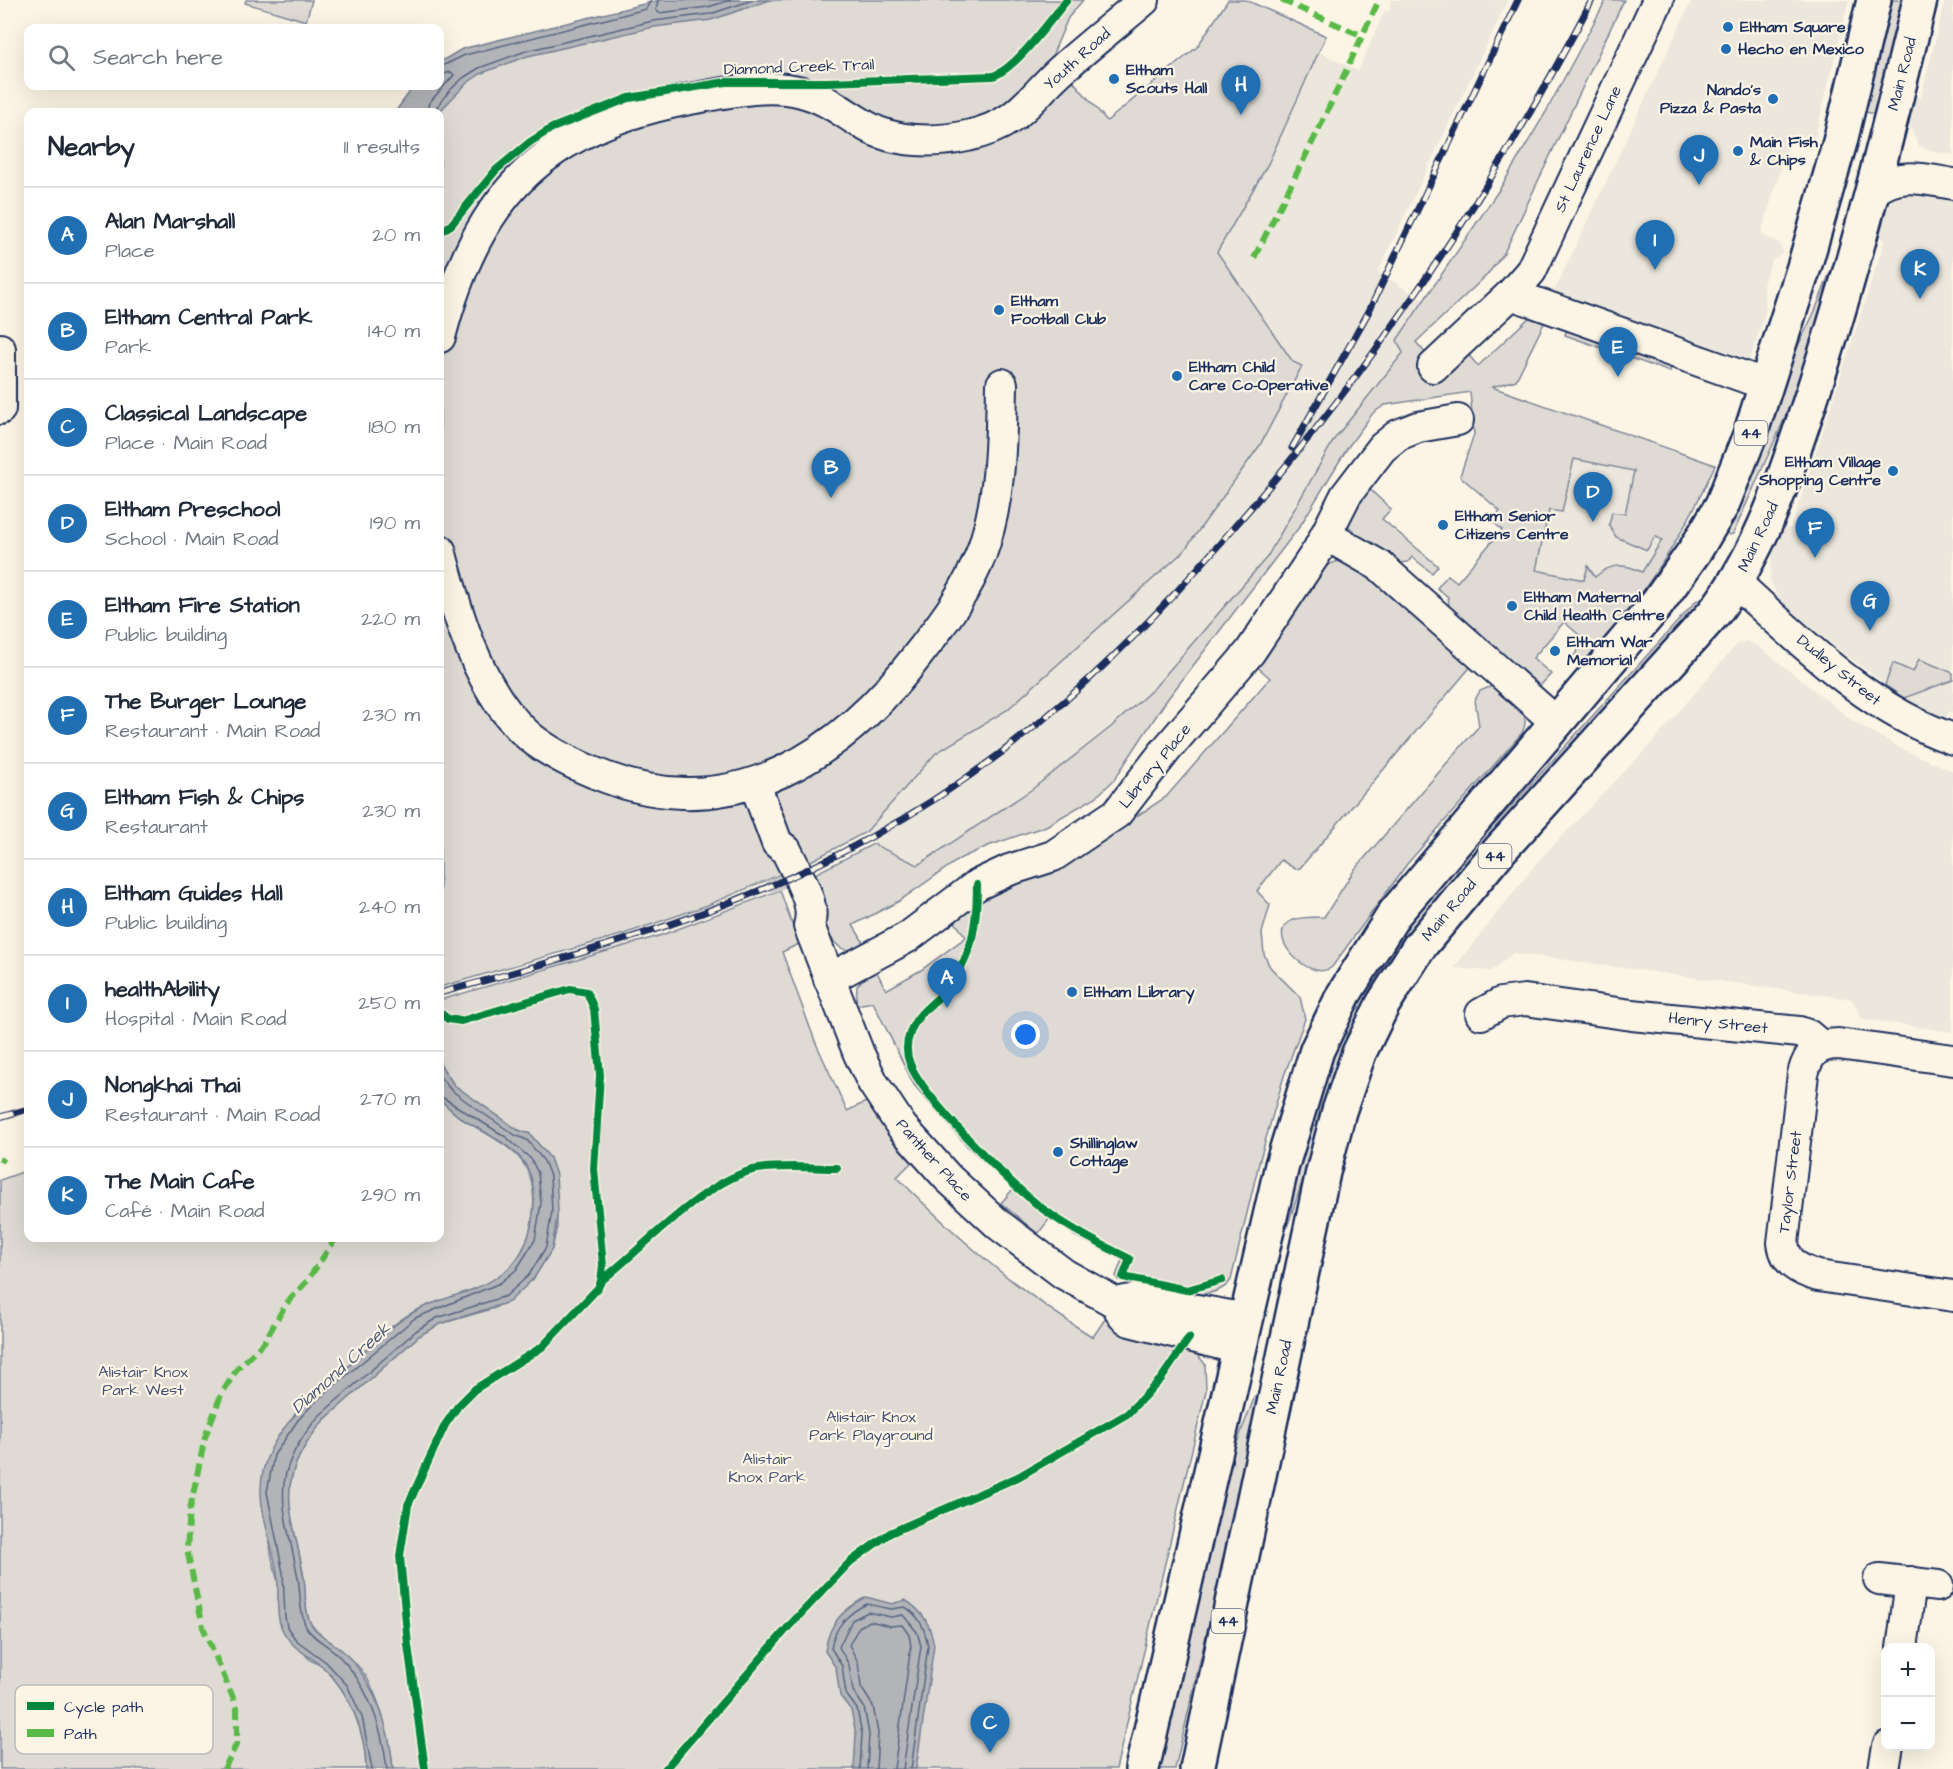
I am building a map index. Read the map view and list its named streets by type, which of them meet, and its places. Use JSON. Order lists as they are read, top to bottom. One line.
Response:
{"streets":{"main road":["Main Road","44"],"street":["Youth Road","St Laurence Lane","Dudley Street","Library Place","Henry Street","Panther Place","Taylor Street"],"cycle path":["Diamond Creek Trail"]},"crossings":[["Main Road","Dudley Street"],["44","Panther Place"],["Library Place","Panther Place"],["Henry Street","Taylor Street"]],"water":["Diamond Creek"],"parks":["Alistair Knox Park West","Alistair Knox Park Playground","Alistair Knox Park"],"places":["Eltham Square","Hecho en Mexico","Eltham Scouts Hall","Nando's Pizza & Pasta","Main Fish & Chips","Eltham Football Club","Eltham Child Care Co-Operative","Eltham Village Shopping Centre","Eltham Senior Citizens Centre","Eltham Maternal Child Health Centre","Eltham War Memorial","Eltham Library","Shillinglaw Cottage"],"legend":["Cycle path","Path"],"page":{"search":"Search here","pins":["H","J","I","K","E","B","D","F","G","A","C"],"heading":["Nearby","11 results"],"list":[{"mark":"A","name":"Alan Marshall","note":"Place","value":"20 m"},{"mark":"B","name":"Eltham Central Park","note":"Park","value":"140 m"},{"mark":"C","name":"Classical Landscape","note":"Place · Main Road","value":"180 m"},{"mark":"D","name":"Eltham Preschool","note":"School · Main Road","value":"190 m"},{"mark":"E","name":"Eltham Fire Station","note":"Public building","value":"220 m"},{"mark":"F","name":"The Burger Lounge","note":"Restaurant · Main Road","value":"230 m"},{"mark":"G","name":"Eltham Fish & Chips","note":"Restaurant","value":"230 m"},{"mark":"H","name":"Eltham Guides Hall","note":"Public building","value":"240 m"},{"mark":"I","name":"healthAbility","note":"Hospital · Main Road","value":"250 m"},{"mark":"J","name":"Nongkhai Thai","note":"Restaurant · Main Road","value":"270 m"},{"mark":"K","name":"The Main Cafe","note":"Café · Main Road","value":"290 m"}],"map_buttons":["+","−"]}}
